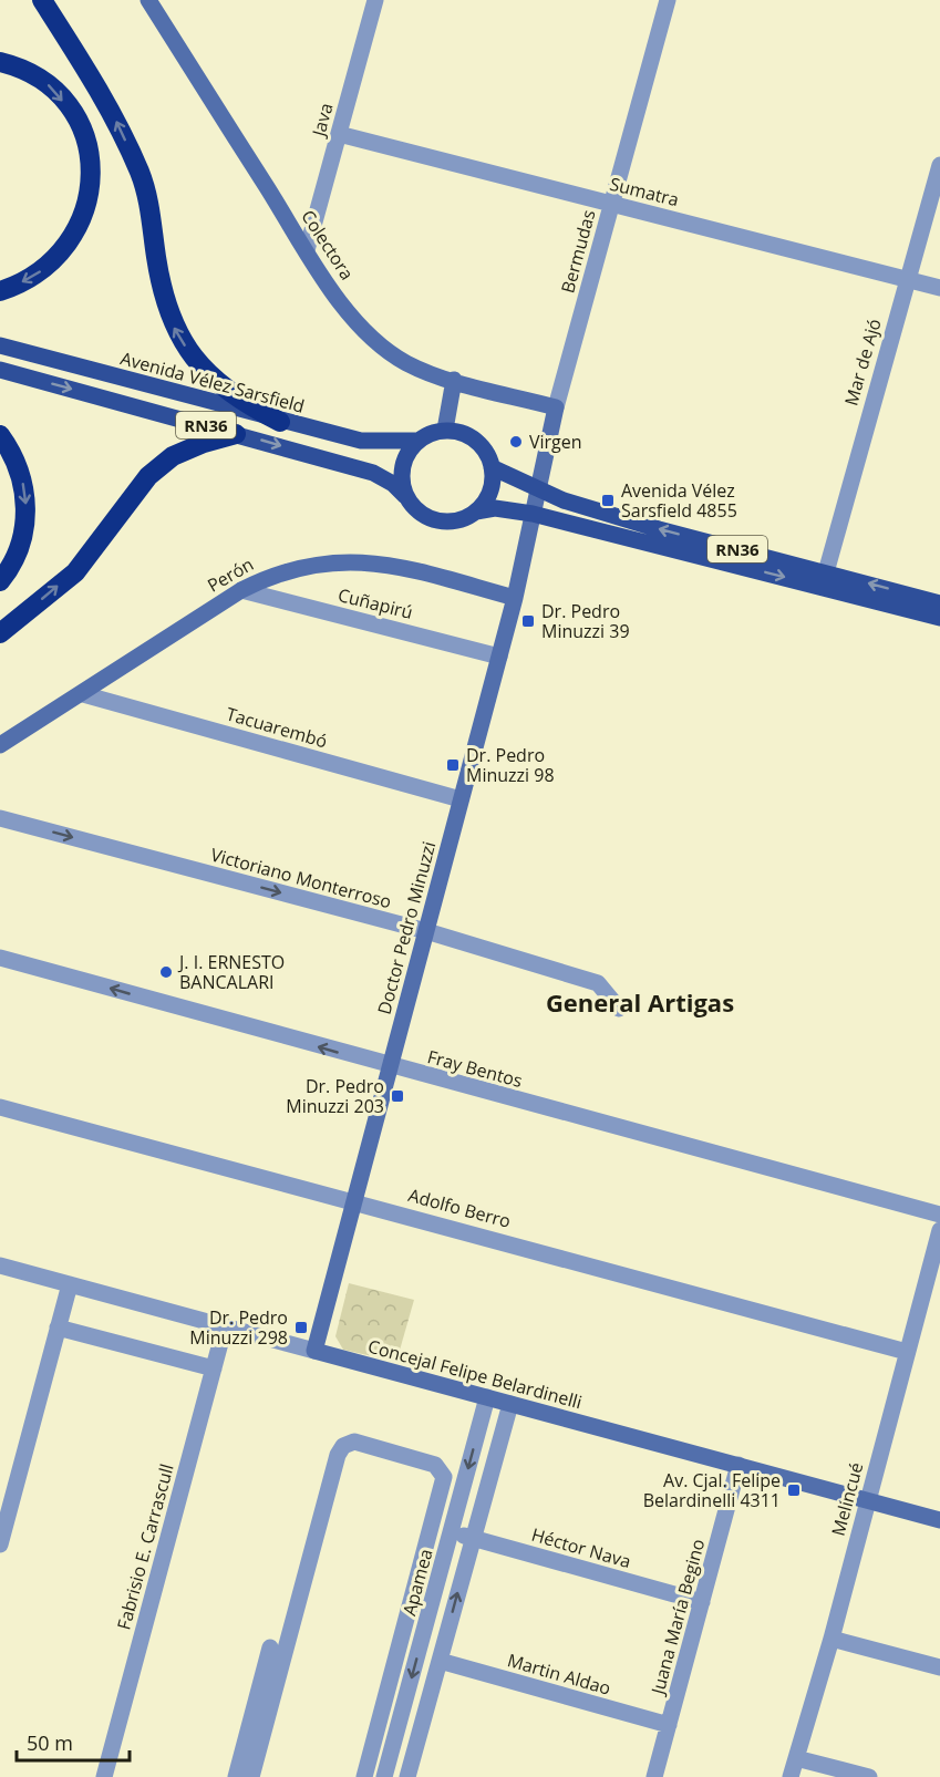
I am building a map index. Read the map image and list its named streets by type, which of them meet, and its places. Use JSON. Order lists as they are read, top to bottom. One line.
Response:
{"streets":{"main road":["Colectora","Bermudas","Avenida Vélez Sarsfield","RN36","Perón","Doctor Pedro Minuzzi","Concejal Felipe Belardinelli"],"street":["Java","Sumatra","Mar de Ajó","Cuñapirú","Tacuarembó","Victoriano Monterroso","Fray Bentos","Adolfo Berro","Melincué","Fabrisio E. Carrascull","Héctor Nava","Apamea","Juana María Begino","Martin Aldao"]},"crossings":[["Java","Sumatra"],["Java","Colectora"],["Sumatra","Bermudas"],["Sumatra","Mar de Ajó"],["Colectora","Bermudas"],["Bermudas","RN36"],["Bermudas","Doctor Pedro Minuzzi"],["Mar de Ajó","RN36"],["Avenida Vélez Sarsfield","RN36"],["RN36","Doctor Pedro Minuzzi"],["Perón","Cuñapirú"],["Perón","Tacuarembó"],["Perón","Doctor Pedro Minuzzi"],["Cuñapirú","Doctor Pedro Minuzzi"],["Tacuarembó","Doctor Pedro Minuzzi"],["Victoriano Monterroso","Doctor Pedro Minuzzi"],["Doctor Pedro Minuzzi","Fray Bentos"],["Doctor Pedro Minuzzi","Adolfo Berro"],["Doctor Pedro Minuzzi","Concejal Felipe Belardinelli"],["Adolfo Berro","Melincué"],["Concejal Felipe Belardinelli","Melincué"],["Concejal Felipe Belardinelli","Fabrisio E. Carrascull"],["Concejal Felipe Belardinelli","Apamea"],["Concejal Felipe Belardinelli","Juana María Begino"],["Héctor Nava","Apamea"],["Héctor Nava","Juana María Begino"],["Juana María Begino","Martin Aldao"]],"one_way":["Victoriano Monterroso","Fray Bentos"],"districts":["General Artigas"],"places":{"other":["Virgen","J. I. ERNESTO BANCALARI"],"transit":["Avenida Vélez Sarsfield 4855","Dr. Pedro Minuzzi 39","Dr. Pedro Minuzzi 98","Dr. Pedro Minuzzi 203","Dr. Pedro Minuzzi 298","Av. Cjal. Felipe Belardinelli 4311"]},"scale_bar":"50 m"}
